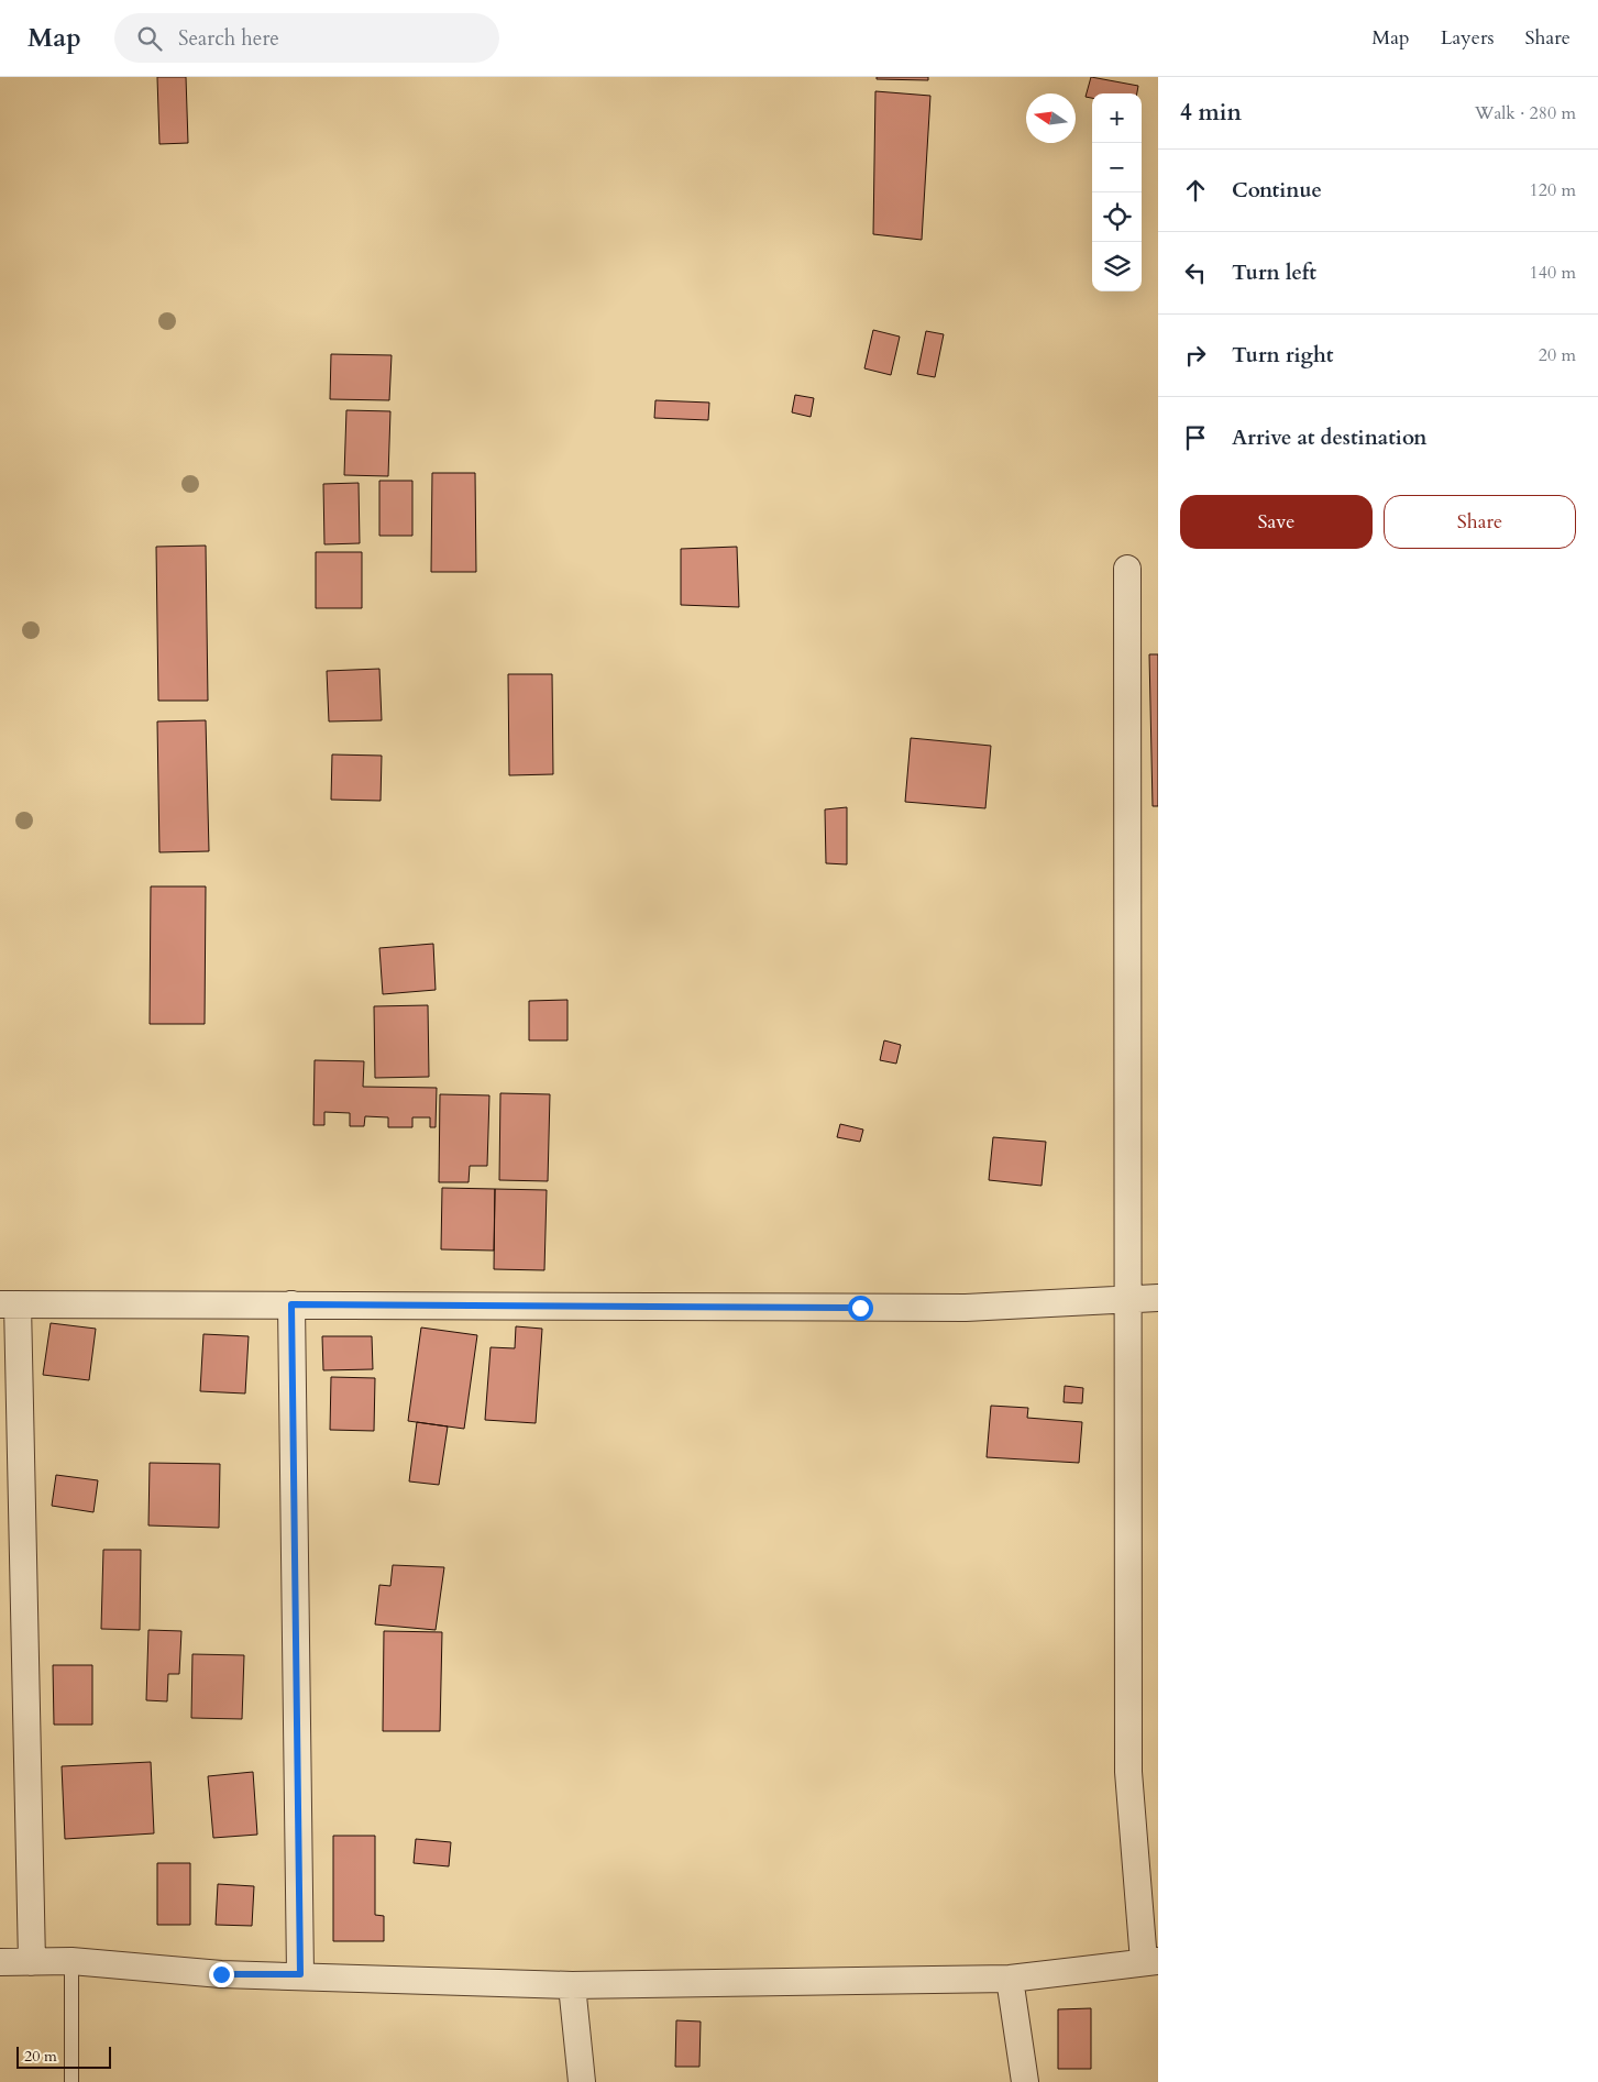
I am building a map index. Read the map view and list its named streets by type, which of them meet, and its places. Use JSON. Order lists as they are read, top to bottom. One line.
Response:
{"scale_bar":"20 m","north":"left","page":{"header":"Map","search":"Search here","nav":["Map","Layers","Share"],"heading":["4 min","Walk · 280 m"],"map_buttons":["+","−"],"list":[["Continue","120 m"],["Turn left","140 m"],["Turn right","20 m"],"Arrive at destination"],"buttons":["Save","Share"],"scale":"20 m"}}
